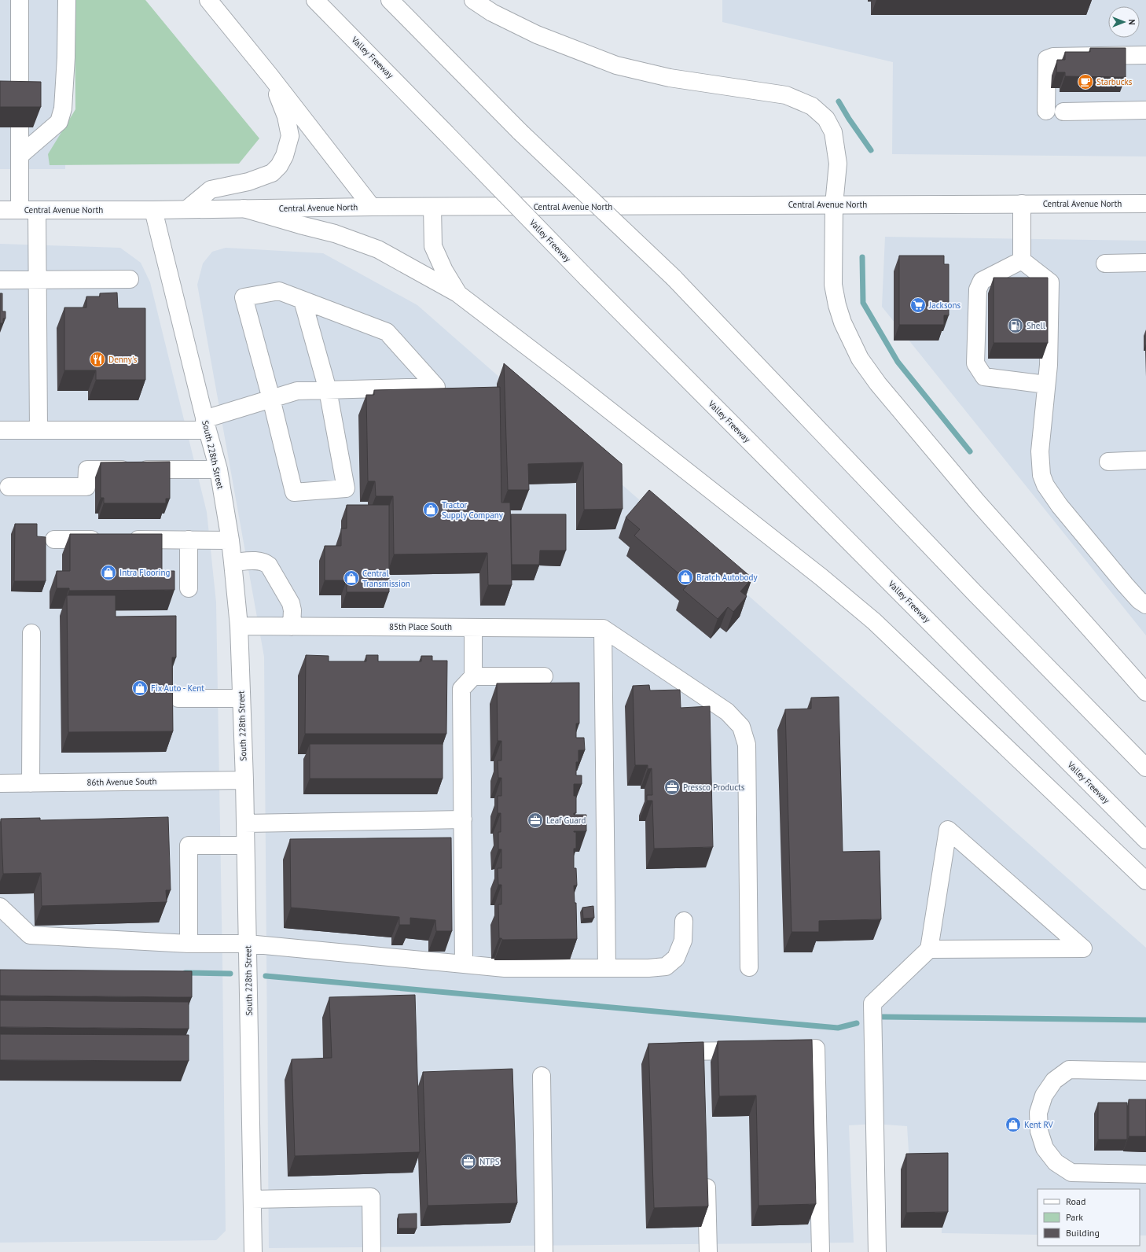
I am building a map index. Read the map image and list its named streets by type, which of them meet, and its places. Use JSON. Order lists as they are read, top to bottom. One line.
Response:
{"streets":{"main road":["Valley Freeway","Central Avenue North","South 228th Street","85th Place South","86th Avenue South"]},"crossings":[["Central Avenue North","South 228th Street"],["South 228th Street","85th Place South"],["South 228th Street","86th Avenue South"]],"places":{"cafe":["Starbucks"],"supermarket":["Jacksons"],"fuel station":["Shell"],"restaurant":["Denny's"],"shop":["Tractor Supply Company","Intra Flooring","Bratch Autobody","Central Transmission","Fix Auto - Kent","Kent RV"],"office":["Pressco Products","Leaf Guard","NTPS"]},"legend":["Road","Park","Building"],"north":"right"}
